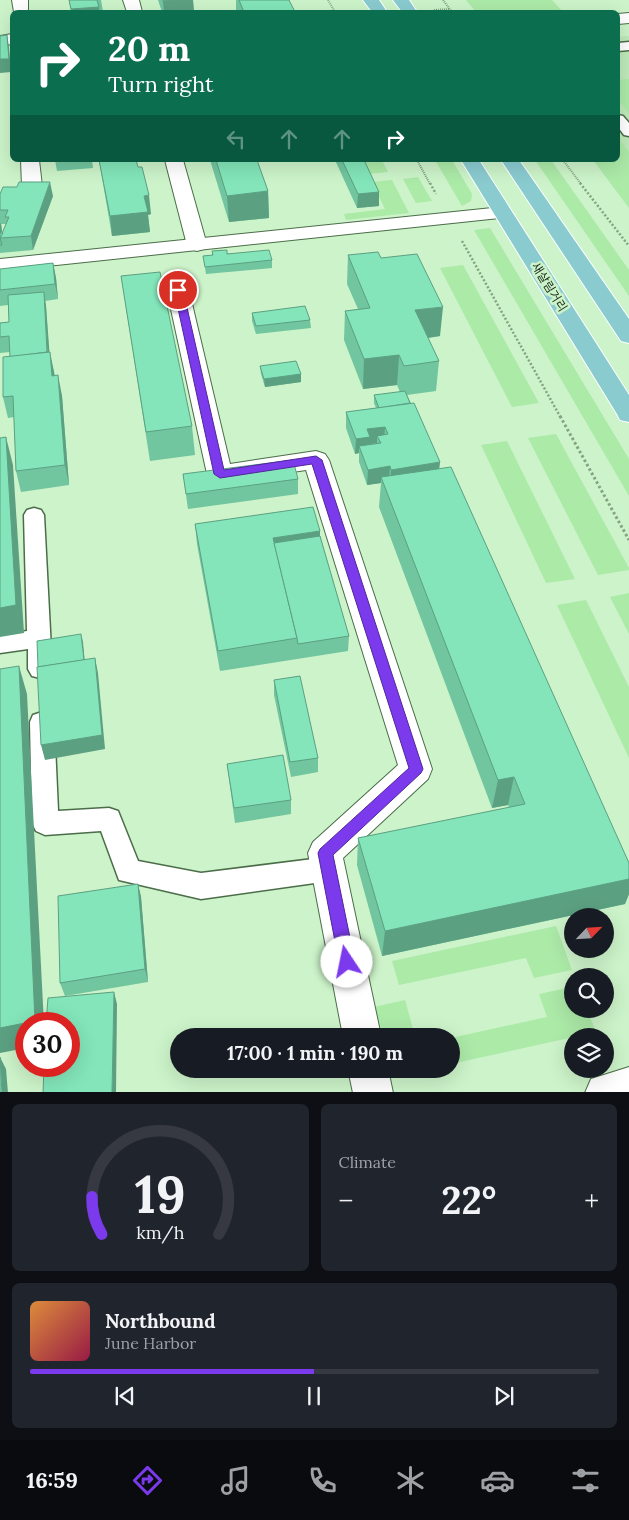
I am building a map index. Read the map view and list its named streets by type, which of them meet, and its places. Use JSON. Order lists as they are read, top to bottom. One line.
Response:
{"streets":{"main road":["새살림거리"]},"north":"top right","page":{"turn":["20 m","Turn right"],"limit":"30","trip":"17:00 · 1 min · 190 m","tile":"Climate","heat":["−","22°","+"],"song":["Northbound","June Harbor"],"tabs":"16:59","gauge":["19","km/h"]}}
